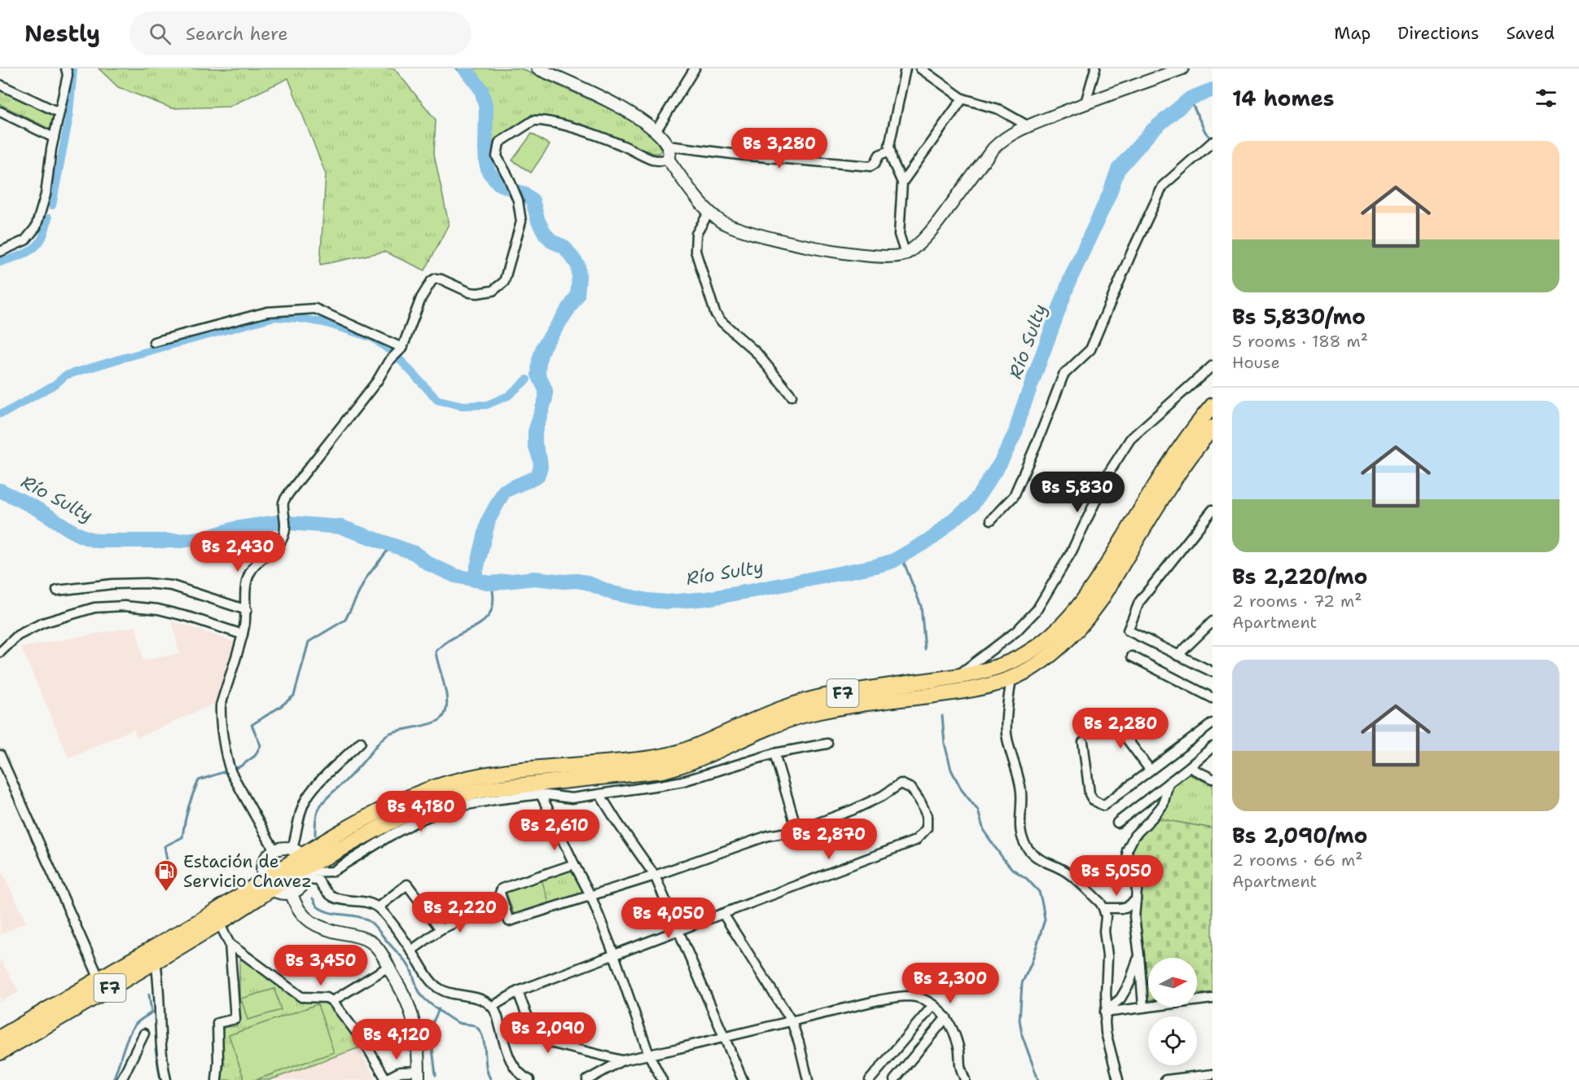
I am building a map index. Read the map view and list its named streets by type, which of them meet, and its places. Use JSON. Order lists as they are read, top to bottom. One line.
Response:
{"streets":{"highway":["F7"]},"water":["Río Sulty"],"places":{"fuel station":["Estación de Servicio Chavez"]},"north":"right","page":{"header":"Nestly","search":"Search here","nav":["Map","Directions","Saved"],"heading":"14 homes","list":[{"name":"Bs 5,830/mo","note":"5 rooms · 188 m² · House"},{"name":"Bs 2,220/mo","note":"2 rooms · 72 m² · Apartment"},{"name":"Bs 2,090/mo","note":"2 rooms · 66 m² · Apartment"}],"price":["Bs 3,280","Bs 5,830","Bs 2,430","Bs 2,280","Bs 4,180","Bs 2,610","Bs 2,870","Bs 5,050","Bs 2,220","Bs 4,050","Bs 3,450","Bs 2,300","Bs 2,090","Bs 4,120"]}}
